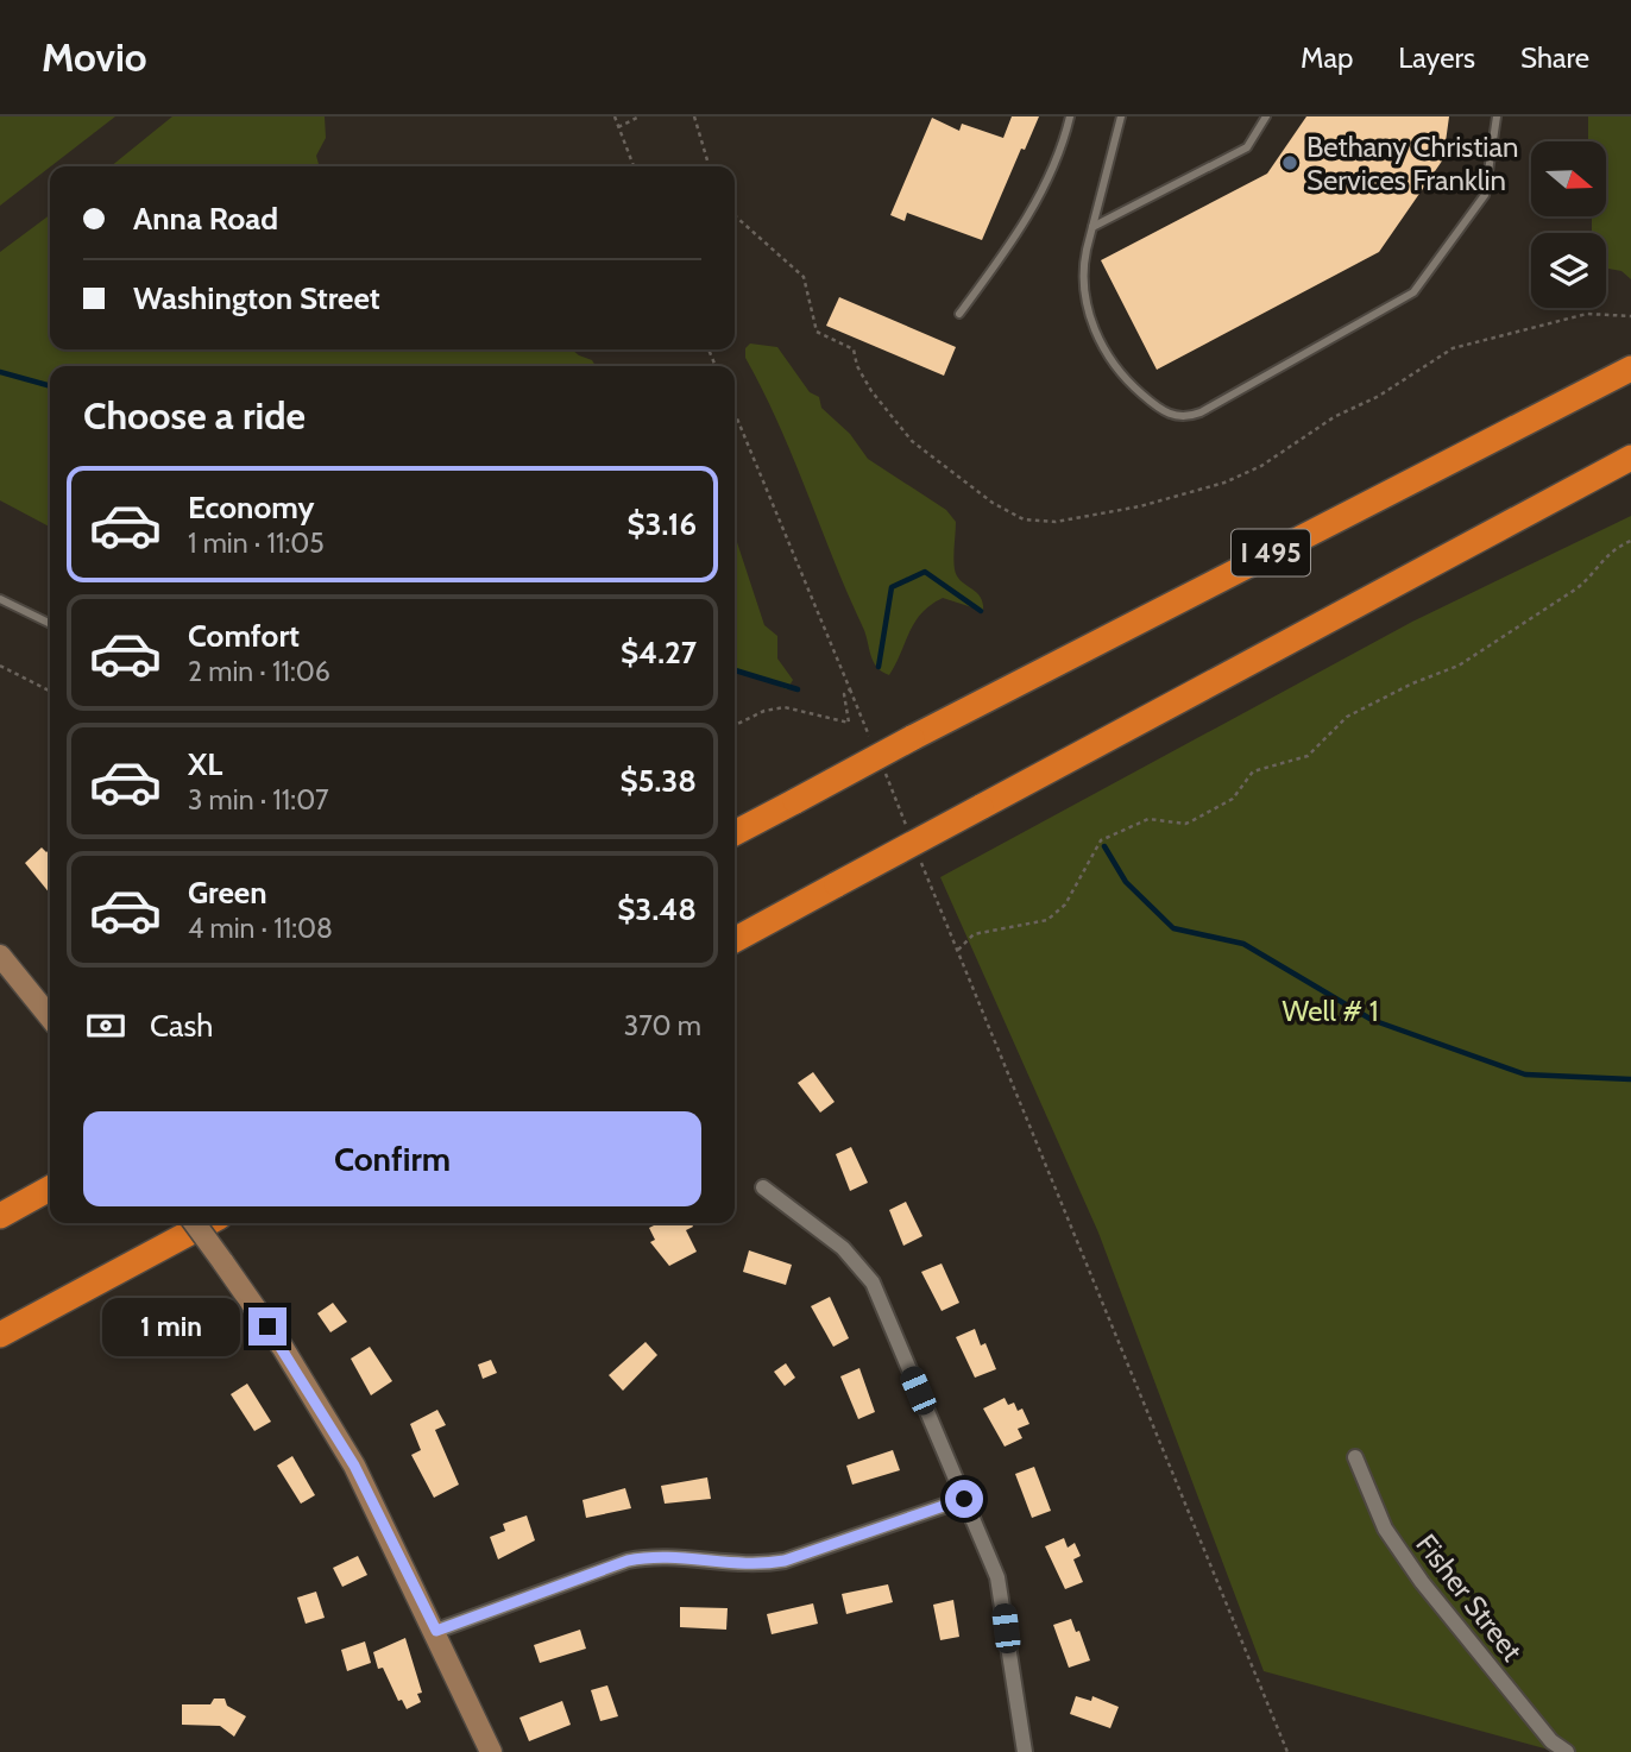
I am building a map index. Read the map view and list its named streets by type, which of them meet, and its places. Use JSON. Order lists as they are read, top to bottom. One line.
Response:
{"streets":{"highway":["I 495"],"street":["Fisher Street"]},"parks":["Well # 1"],"places":["Bethany Christian Services Franklin"],"north":"right","page":{"header":"Movio","nav":["Map","Layers","Share"],"banner":["Anna Road","Washington Street"],"heading":"Choose a ride","list":[{"name":"Economy","note":"1 min · 11:05","value":"$3.16"},{"name":"Comfort","note":"2 min · 11:06","value":"$4.27"},{"name":"XL","note":"3 min · 11:07","value":"$5.38"},{"name":"Green","note":"4 min · 11:08","value":"$3.48"}],"pay":["Cash","370 m"],"buttons":"Confirm","bubble":"1 min"}}
